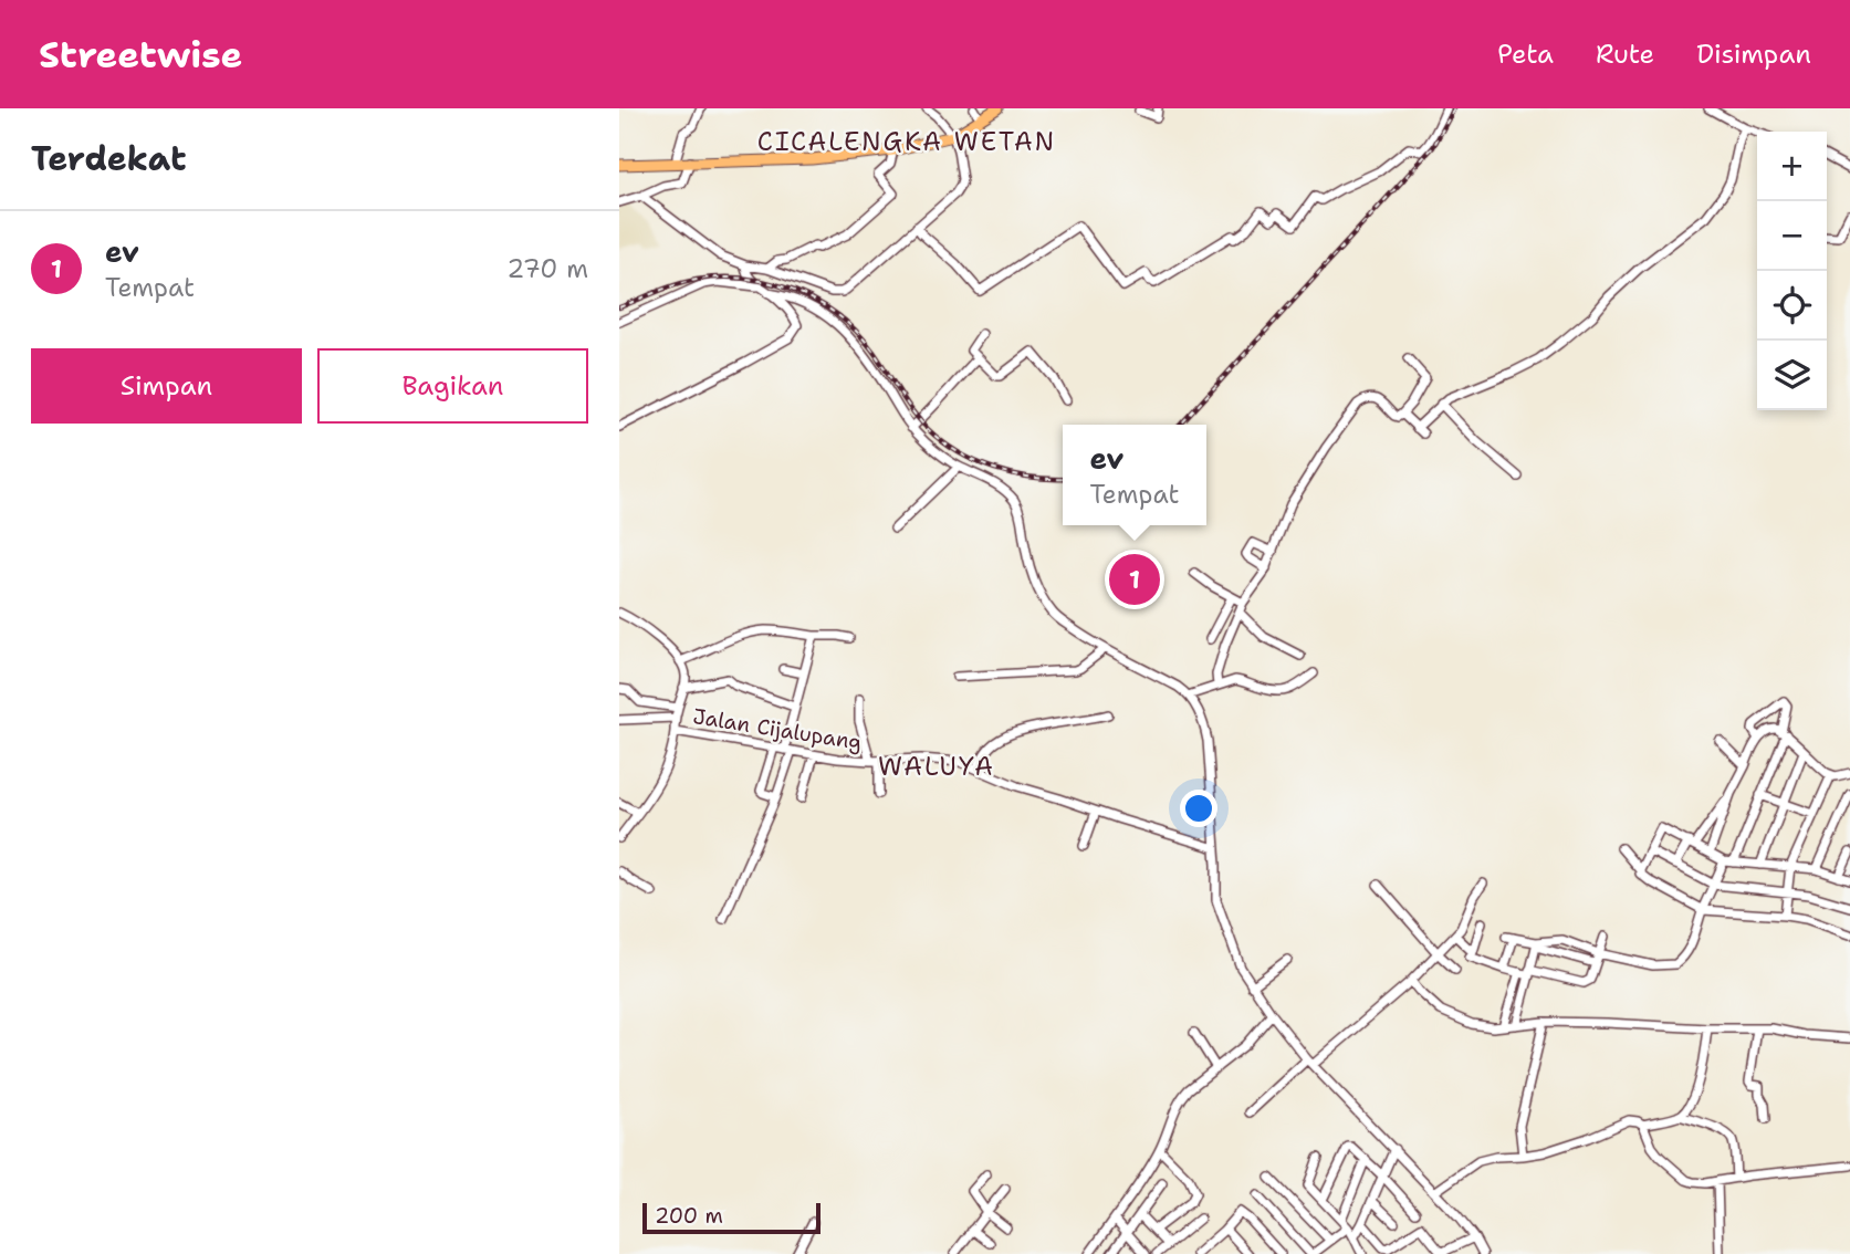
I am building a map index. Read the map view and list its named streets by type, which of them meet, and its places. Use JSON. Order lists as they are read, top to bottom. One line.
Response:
{"streets":{"street":["Jalan Cijalupang"]},"districts":["CICALENGKA WETAN","WALUYA"],"scale_bar":"200 m","page":{"header":"Streetwise","nav":["Peta","Rute","Disimpan"],"heading":"Terdekat","map_buttons":["+","−"],"list":[{"mark":"1","name":"ev","note":"Tempat","value":"270 m"}],"buttons":["Simpan","Bagikan"],"popup":["ev","Tempat"],"pins":"1","scale":"200 m"}}
